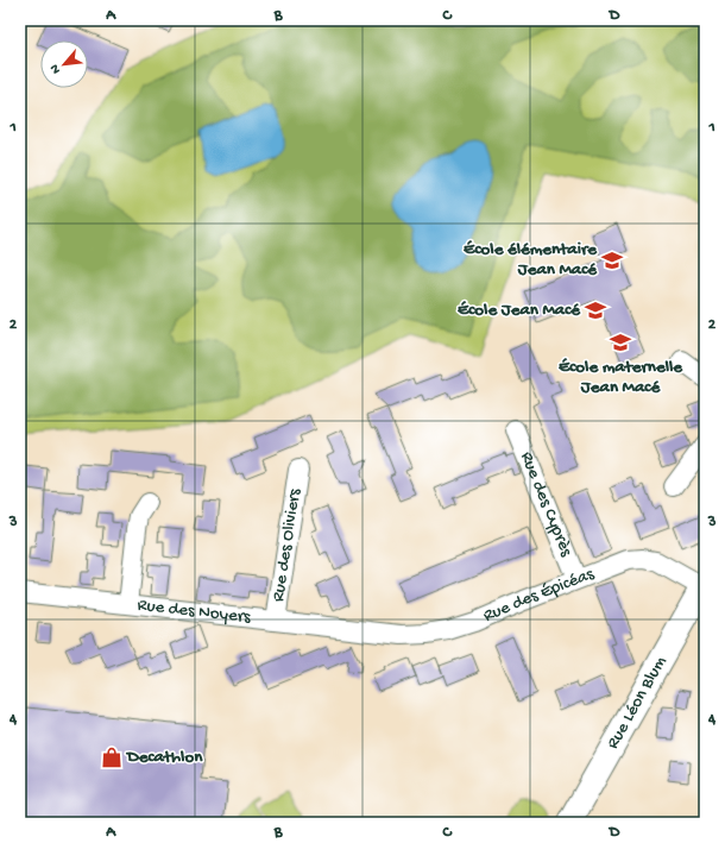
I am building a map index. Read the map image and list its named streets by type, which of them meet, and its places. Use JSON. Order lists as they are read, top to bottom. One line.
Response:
{"streets":{"main road":["Rue Léon Blum"],"street":["Rue des Cyprès","Rue des Oliviers","Rue des Épicéas","Rue des Noyers"]},"crossings":[["Rue des Cyprès","Rue des Épicéas"],["Rue des Oliviers","Rue des Noyers"],["Rue des Épicéas","Rue des Noyers"],["Rue des Épicéas","Rue Léon Blum"]],"places":{"school or university":["École élémentaire Jean Macé","École Jean Macé","École maternelle Jean Macé"],"shop":["Decathlon"]},"north":"bottom left","grid":{"columns":["A","B","C","D"],"rows":["1","2","3","4"]}}
